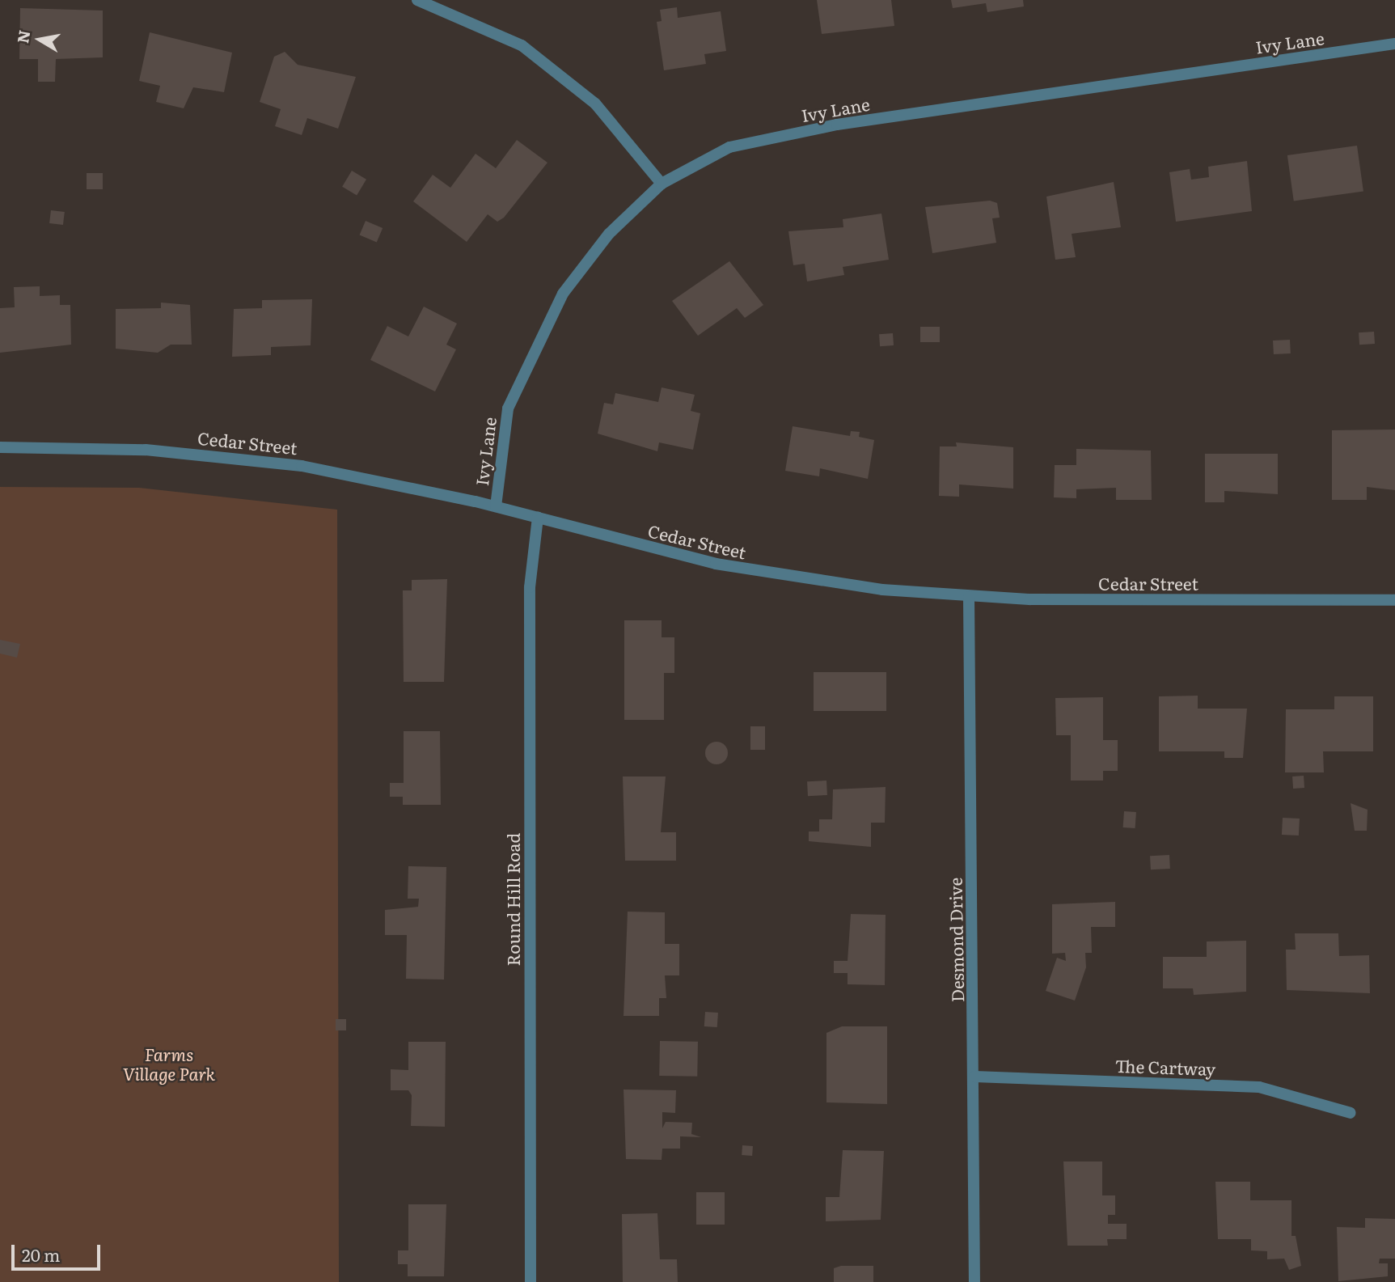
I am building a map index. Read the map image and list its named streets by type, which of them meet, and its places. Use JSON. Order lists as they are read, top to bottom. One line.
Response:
{"streets":{"street":["Ivy Lane","Cedar Street","Round Hill Road","Desmond Drive","The Cartway"]},"crossings":[["Ivy Lane","Cedar Street"],["Cedar Street","Round Hill Road"],["Cedar Street","Desmond Drive"],["Desmond Drive","The Cartway"]],"parks":["Farms Village Park"],"scale_bar":"20 m","north":"left"}
